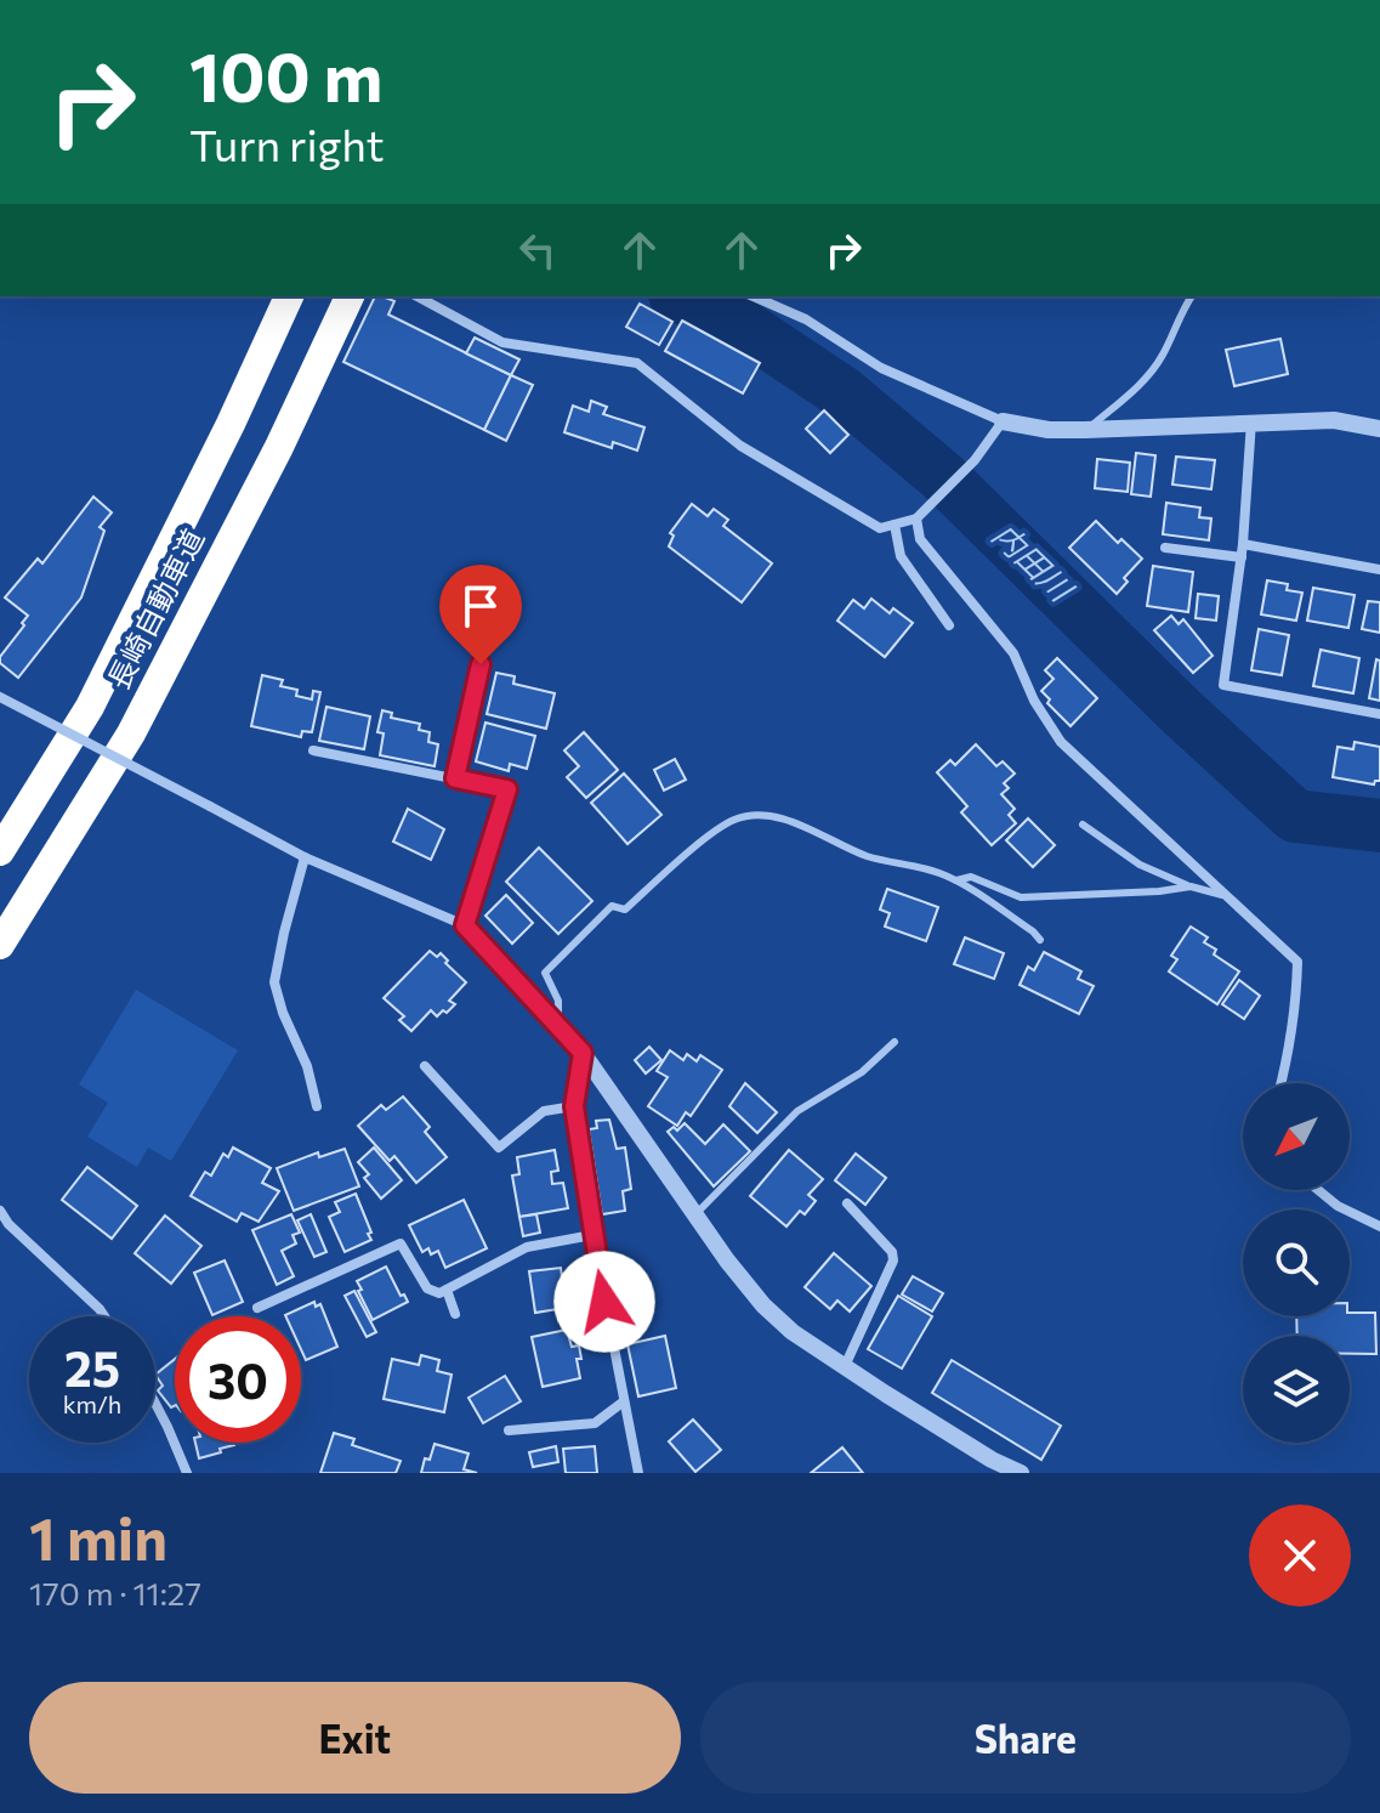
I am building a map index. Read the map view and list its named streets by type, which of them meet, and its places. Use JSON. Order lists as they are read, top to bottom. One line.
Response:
{"streets":{"highway":["長崎自動車道"]},"water":["内田川"],"north":"bottom left","page":{"turn":["100 m","Turn right"],"speed":"25 km/h","limit":"30","heading":["1 min","170 m · 11:27"],"buttons":["Exit","Share"]}}
